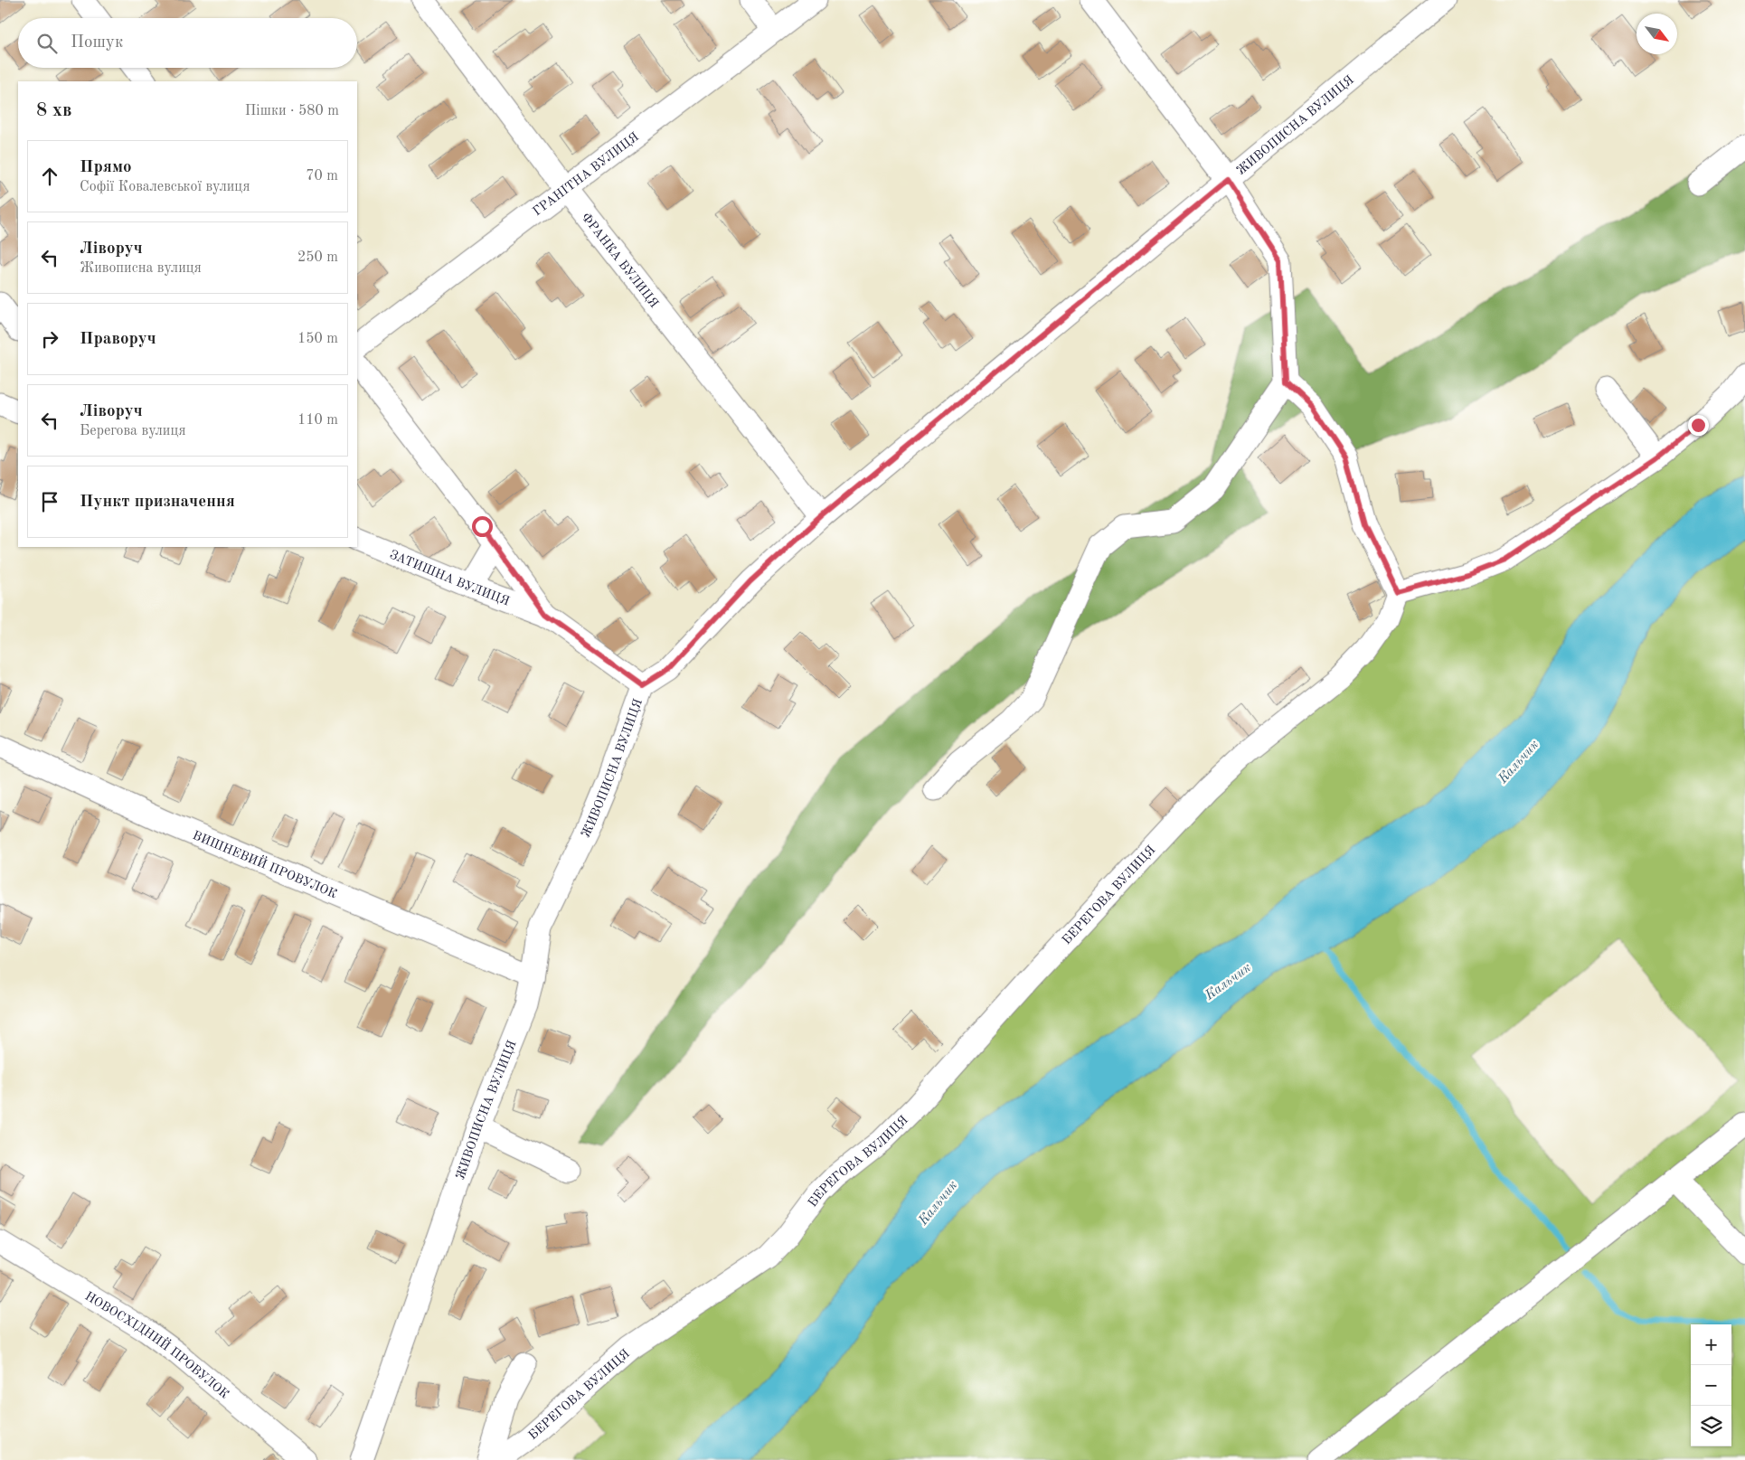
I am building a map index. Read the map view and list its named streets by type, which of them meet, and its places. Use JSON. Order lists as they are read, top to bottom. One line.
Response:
{"streets":{"street":["ЖИВОПИСНА ВУЛИЦЯ","ГРАНІТНА ВУЛИЦЯ","ФРАНКА ВУЛИЦЯ","ЗАТИШНА ВУЛИЦЯ","ВИШНЕВИЙ ПРОВУЛОК","БЕРЕГОВА ВУЛИЦЯ","НОВОСХІДНИЙ ПРОВУЛОК"]},"crossings":[["ЖИВОПИСНА ВУЛИЦЯ","ФРАНКА ВУЛИЦЯ"],["ЖИВОПИСНА ВУЛИЦЯ","ВИШНЕВИЙ ПРОВУЛОК"],["ГРАНІТНА ВУЛИЦЯ","ФРАНКА ВУЛИЦЯ"]],"water":["Кальчик"],"north":"bottom right","page":{"search":"Пошук","heading":["8 хв","Пішки · 580 m"],"list":[["Прямо","Софії Ковалевської вулиця","70 m"],["Ліворуч","Живописна вулиця","250 m"],["Праворуч","150 m"],["Ліворуч","Берегова вулиця","110 m"],"Пункт призначення"],"map_buttons":["+","−"]}}
